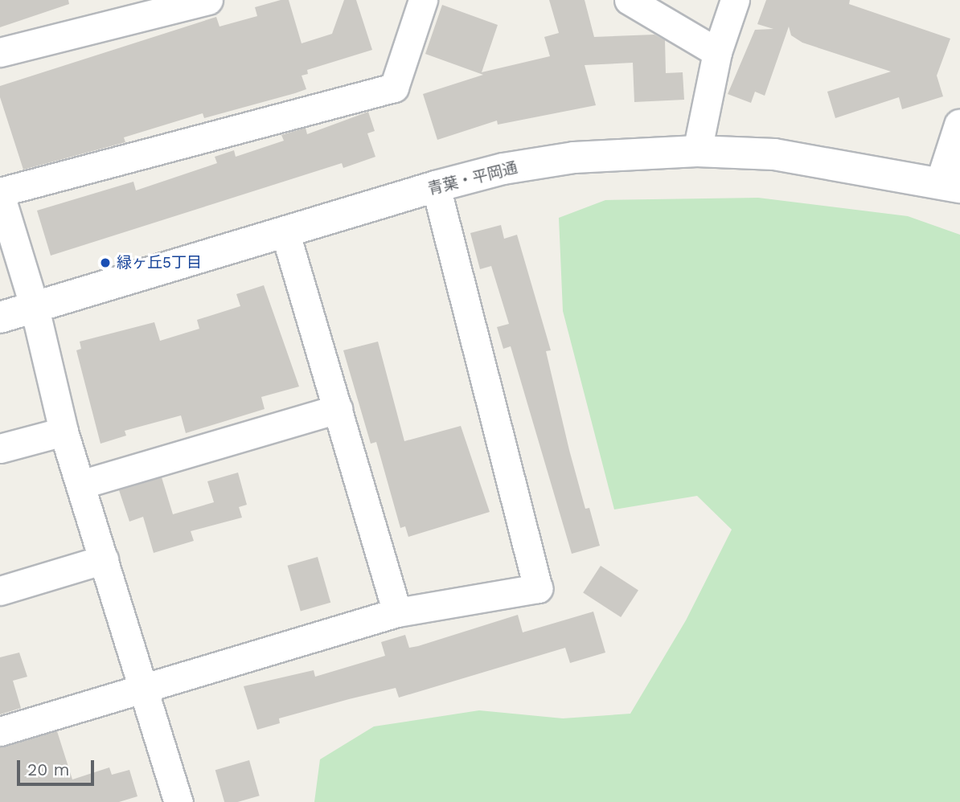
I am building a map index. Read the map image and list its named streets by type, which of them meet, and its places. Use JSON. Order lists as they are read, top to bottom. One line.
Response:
{"streets":{"street":["青葉・平岡通"]},"places":["緑ヶ丘5丁目"],"scale_bar":"20 m"}
